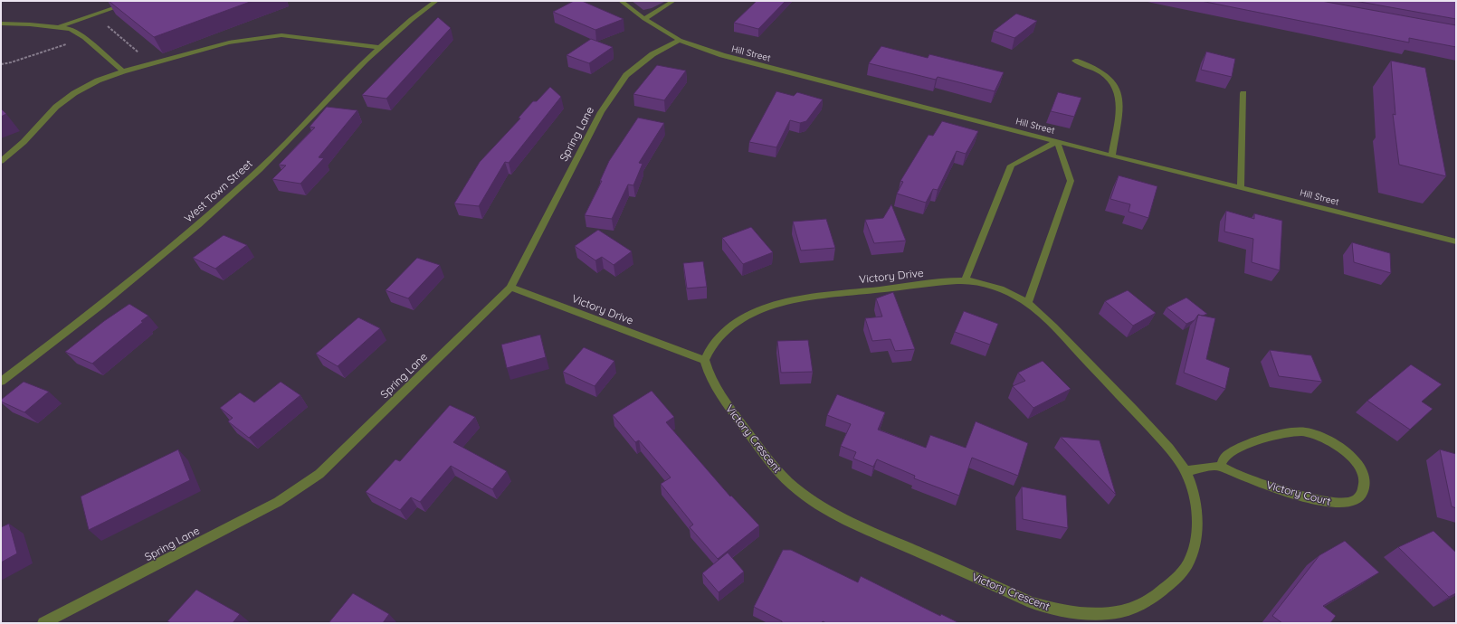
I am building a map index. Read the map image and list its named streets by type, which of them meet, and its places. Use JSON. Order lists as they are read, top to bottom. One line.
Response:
{"streets":{"street":["Hill Street","Spring Lane","West Town Street","Victory Drive","Victory Crescent","Victory Court"]},"crossings":[["Hill Street","Spring Lane"],["Spring Lane","Victory Drive"],["Victory Drive","Victory Crescent"]]}
